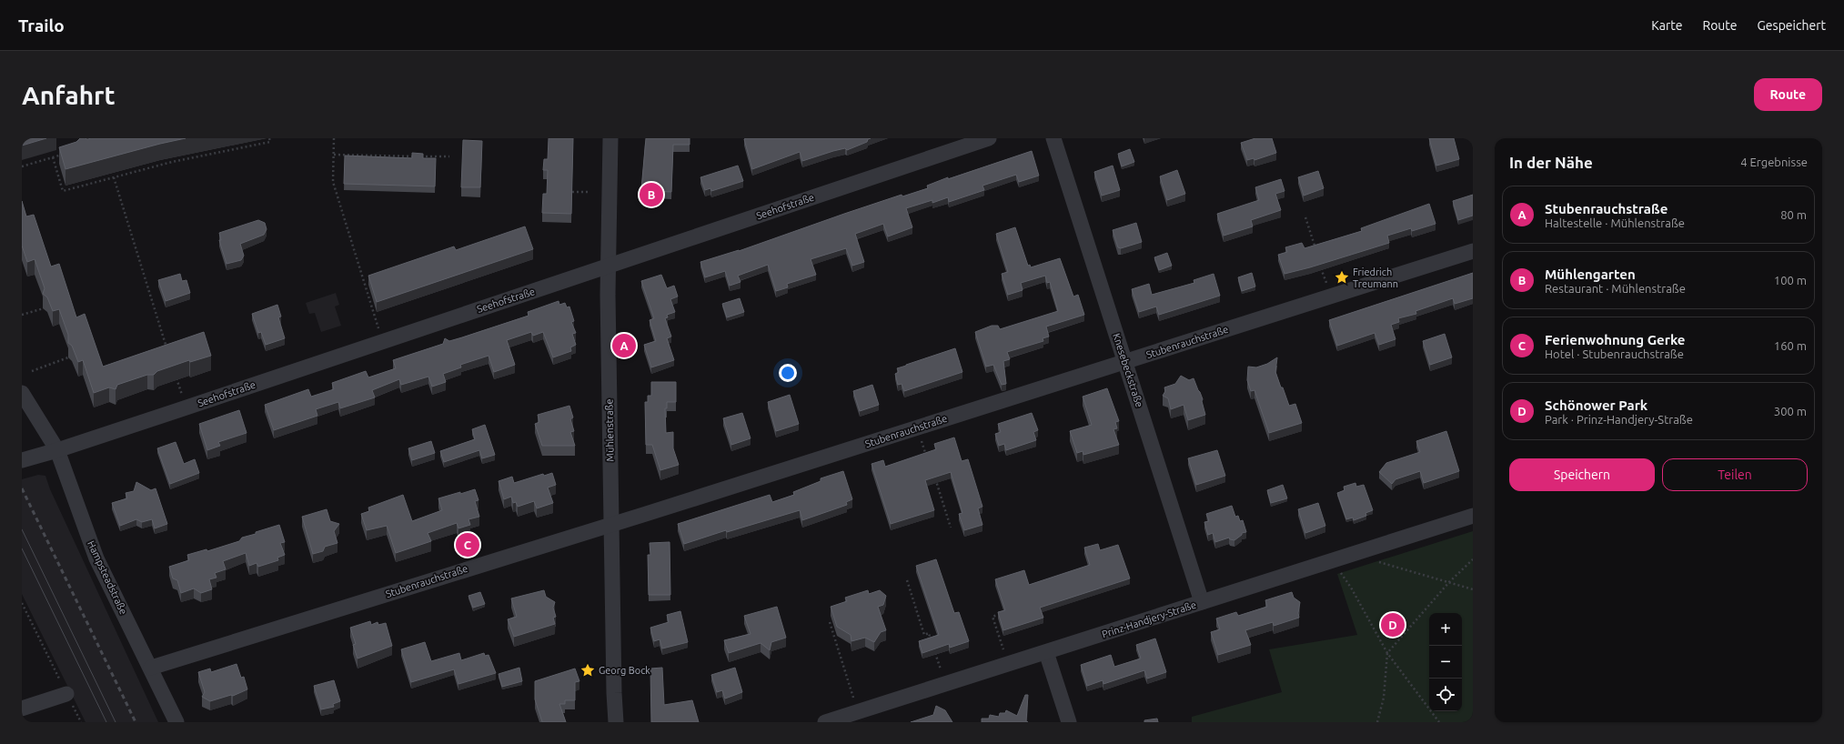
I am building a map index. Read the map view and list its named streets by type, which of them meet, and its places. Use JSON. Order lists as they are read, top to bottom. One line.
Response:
{"streets":{"street":["Seehofstraße","Stubenrauchstraße","Knesebeckstraße","Mühlenstraße","Hampsteadstraße","Prinz-Handjery-Straße"]},"crossings":[["Seehofstraße","Mühlenstraße"],["Seehofstraße","Hampsteadstraße"],["Stubenrauchstraße","Knesebeckstraße"],["Stubenrauchstraße","Mühlenstraße"],["Stubenrauchstraße","Hampsteadstraße"],["Knesebeckstraße","Prinz-Handjery-Straße"]],"places":{"place":["Friedrich Treumann","Georg Bock"]},"page":{"header":"Trailo","nav":["Karte","Route","Gespeichert"],"buttons":["Route",["Speichern","Teilen"]],"title":"Anfahrt","heading":["In der Nähe","4 Ergebnisse"],"pins":["B","A","C","D"],"list":[{"mark":"A","name":"Stubenrauchstraße","note":"Haltestelle · Mühlenstraße","value":"80 m"},{"mark":"B","name":"Mühlengarten","note":"Restaurant · Mühlenstraße","value":"100 m"},{"mark":"C","name":"Ferienwohnung Gerke","note":"Hotel · Stubenrauchstraße","value":"160 m"},{"mark":"D","name":"Schönower Park","note":"Park · Prinz-Handjery-Straße","value":"300 m"}],"map_buttons":["+","−"]}}
